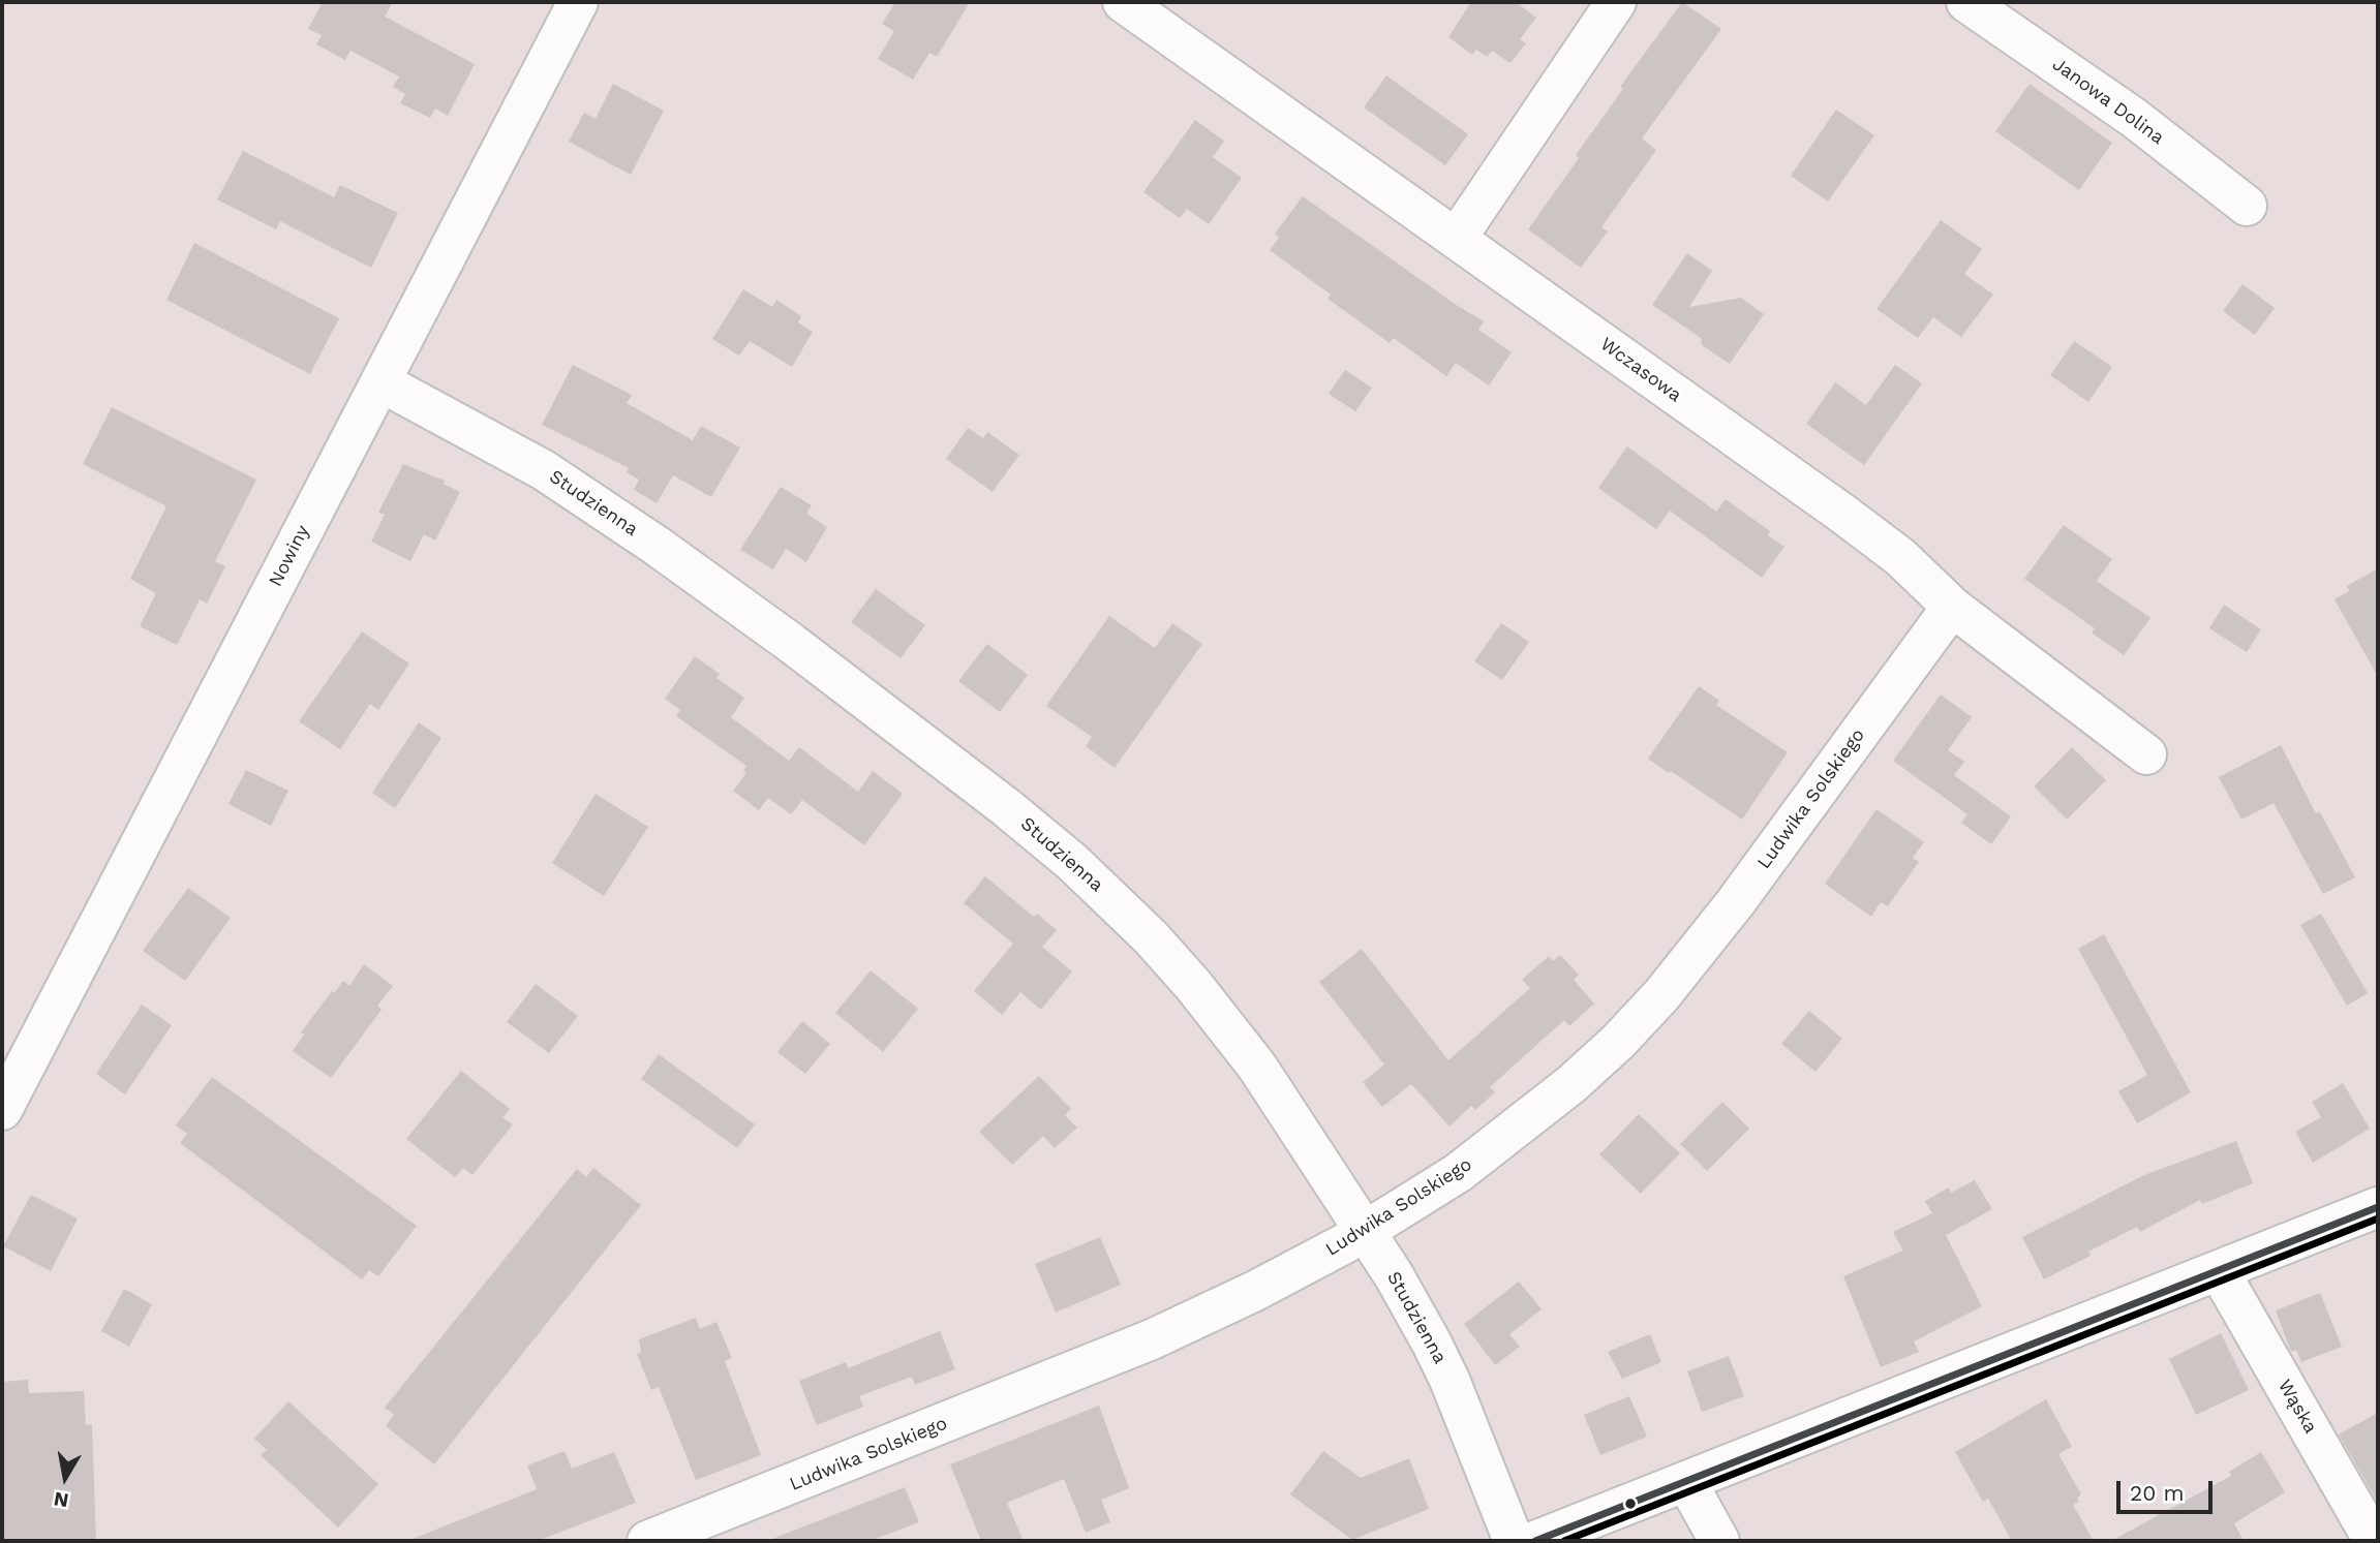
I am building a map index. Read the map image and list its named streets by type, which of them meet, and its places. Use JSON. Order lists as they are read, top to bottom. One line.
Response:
{"streets":{"street":["Janowa Dolina","Wczasowa","Studzienna","Nowiny","Ludwika Solskiego","Wąska"]},"crossings":[["Wczasowa","Ludwika Solskiego"],["Studzienna","Nowiny"],["Studzienna","Ludwika Solskiego"]],"scale_bar":"20 m","north":"bottom"}
